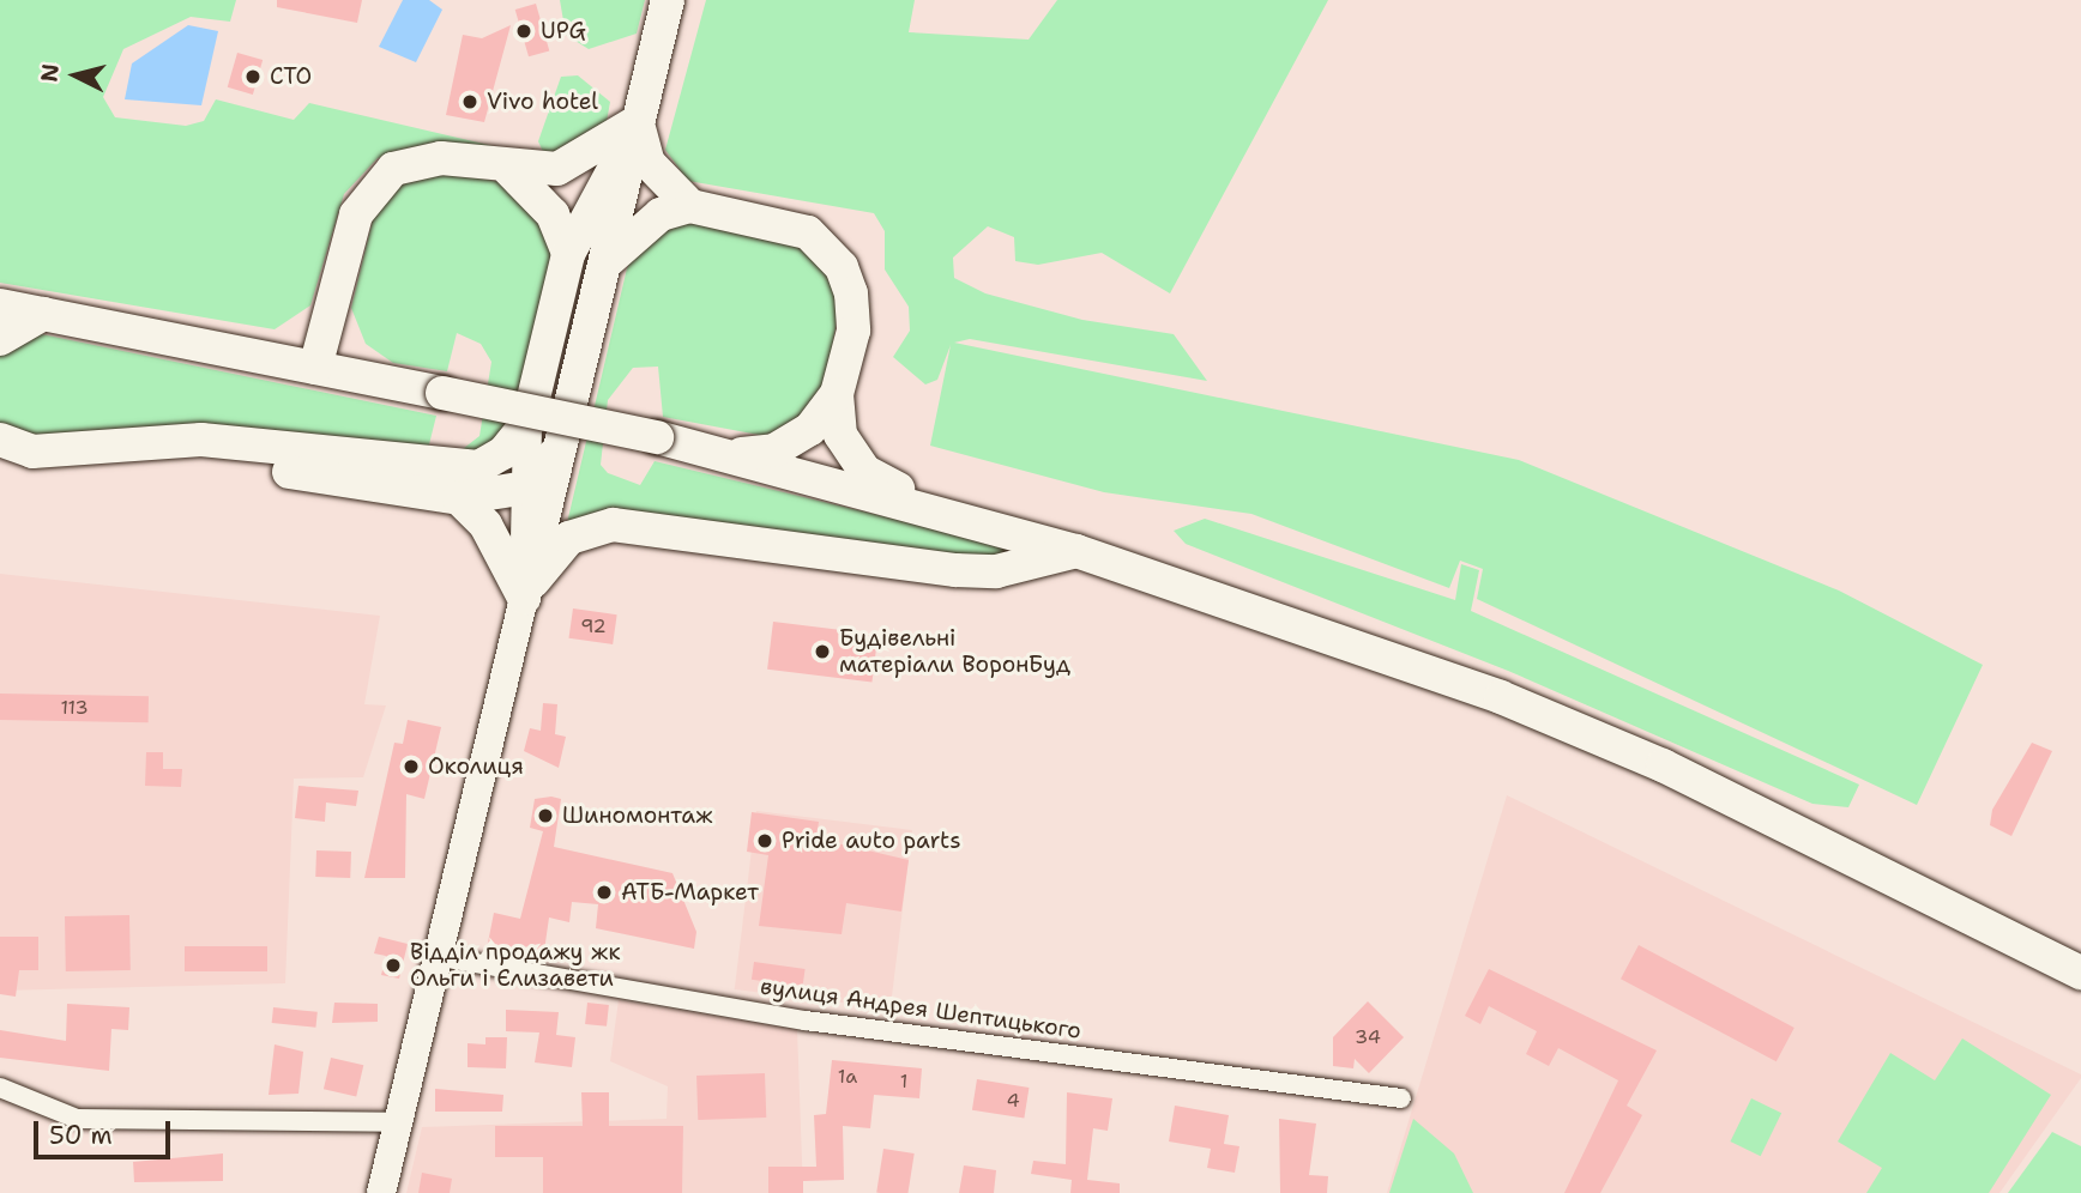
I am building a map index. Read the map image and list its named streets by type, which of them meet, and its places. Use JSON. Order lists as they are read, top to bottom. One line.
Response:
{"streets":{"street":["вулиця Андрея Шептицького"]},"places":["UPG","СТО","Vivo hotel","Будівельні матеріали ВоронБуд","Околиця","Шиномонтаж","Pride auto parts","ATБ-Маркет","Відділ продажу жк Ольги і Єлизавети"],"house_numbers":["92","113","34","1а","1","4"],"scale_bar":"50 m","north":"left"}
